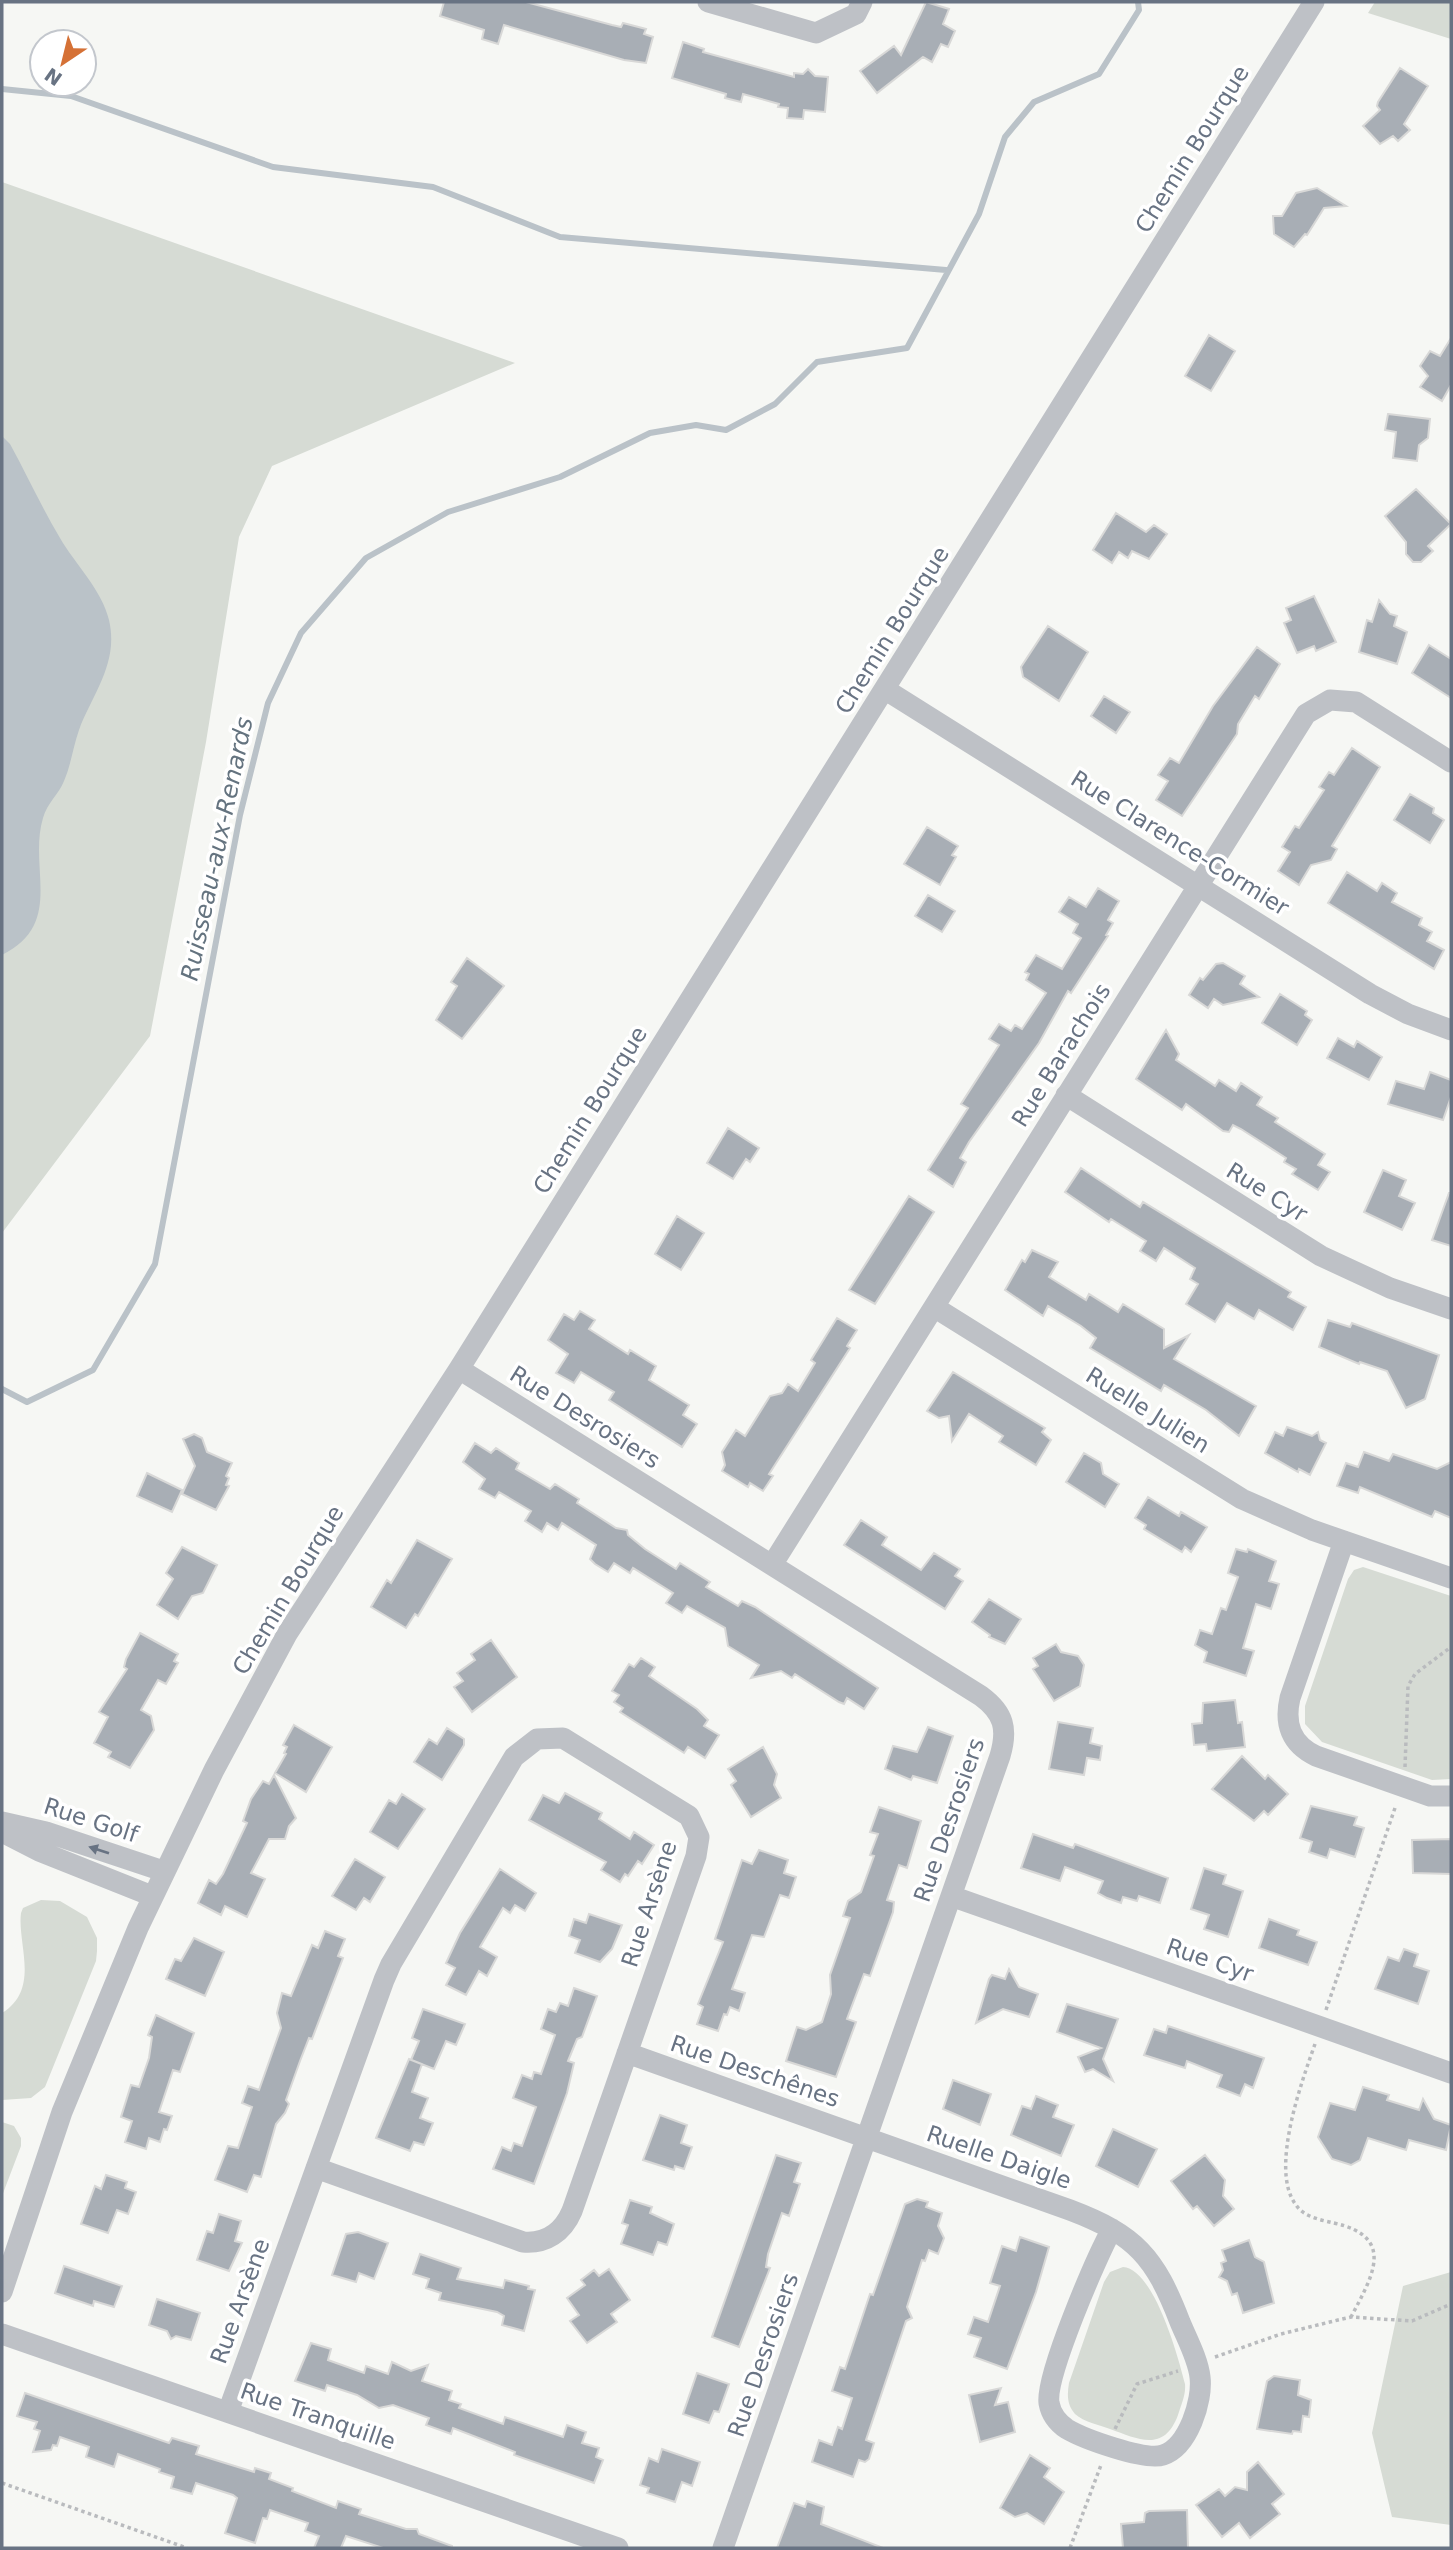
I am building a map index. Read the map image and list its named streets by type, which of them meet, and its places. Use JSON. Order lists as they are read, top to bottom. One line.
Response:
{"streets":{"street":["Chemin Bourque","Rue Clarence-Cormier","Rue Barachois","Rue Cyr","Ruelle Julien","Rue Desrosiers","Rue Golf","Rue Arsène","Rue Deschênes","Ruelle Daigle","Rue Tranquille"]},"crossings":[["Chemin Bourque","Rue Clarence-Cormier"],["Chemin Bourque","Rue Desrosiers"],["Chemin Bourque","Rue Golf"],["Rue Clarence-Cormier","Rue Barachois"],["Rue Barachois","Rue Cyr"],["Rue Barachois","Ruelle Julien"],["Rue Barachois","Rue Desrosiers"],["Rue Cyr","Rue Desrosiers"],["Rue Desrosiers","Rue Deschênes"],["Rue Desrosiers","Ruelle Daigle"],["Rue Arsène","Rue Deschênes"],["Rue Arsène","Rue Tranquille"],["Rue Deschênes","Ruelle Daigle"]],"water":["Ruisseau-aux-Renards"],"north":"bottom left"}
